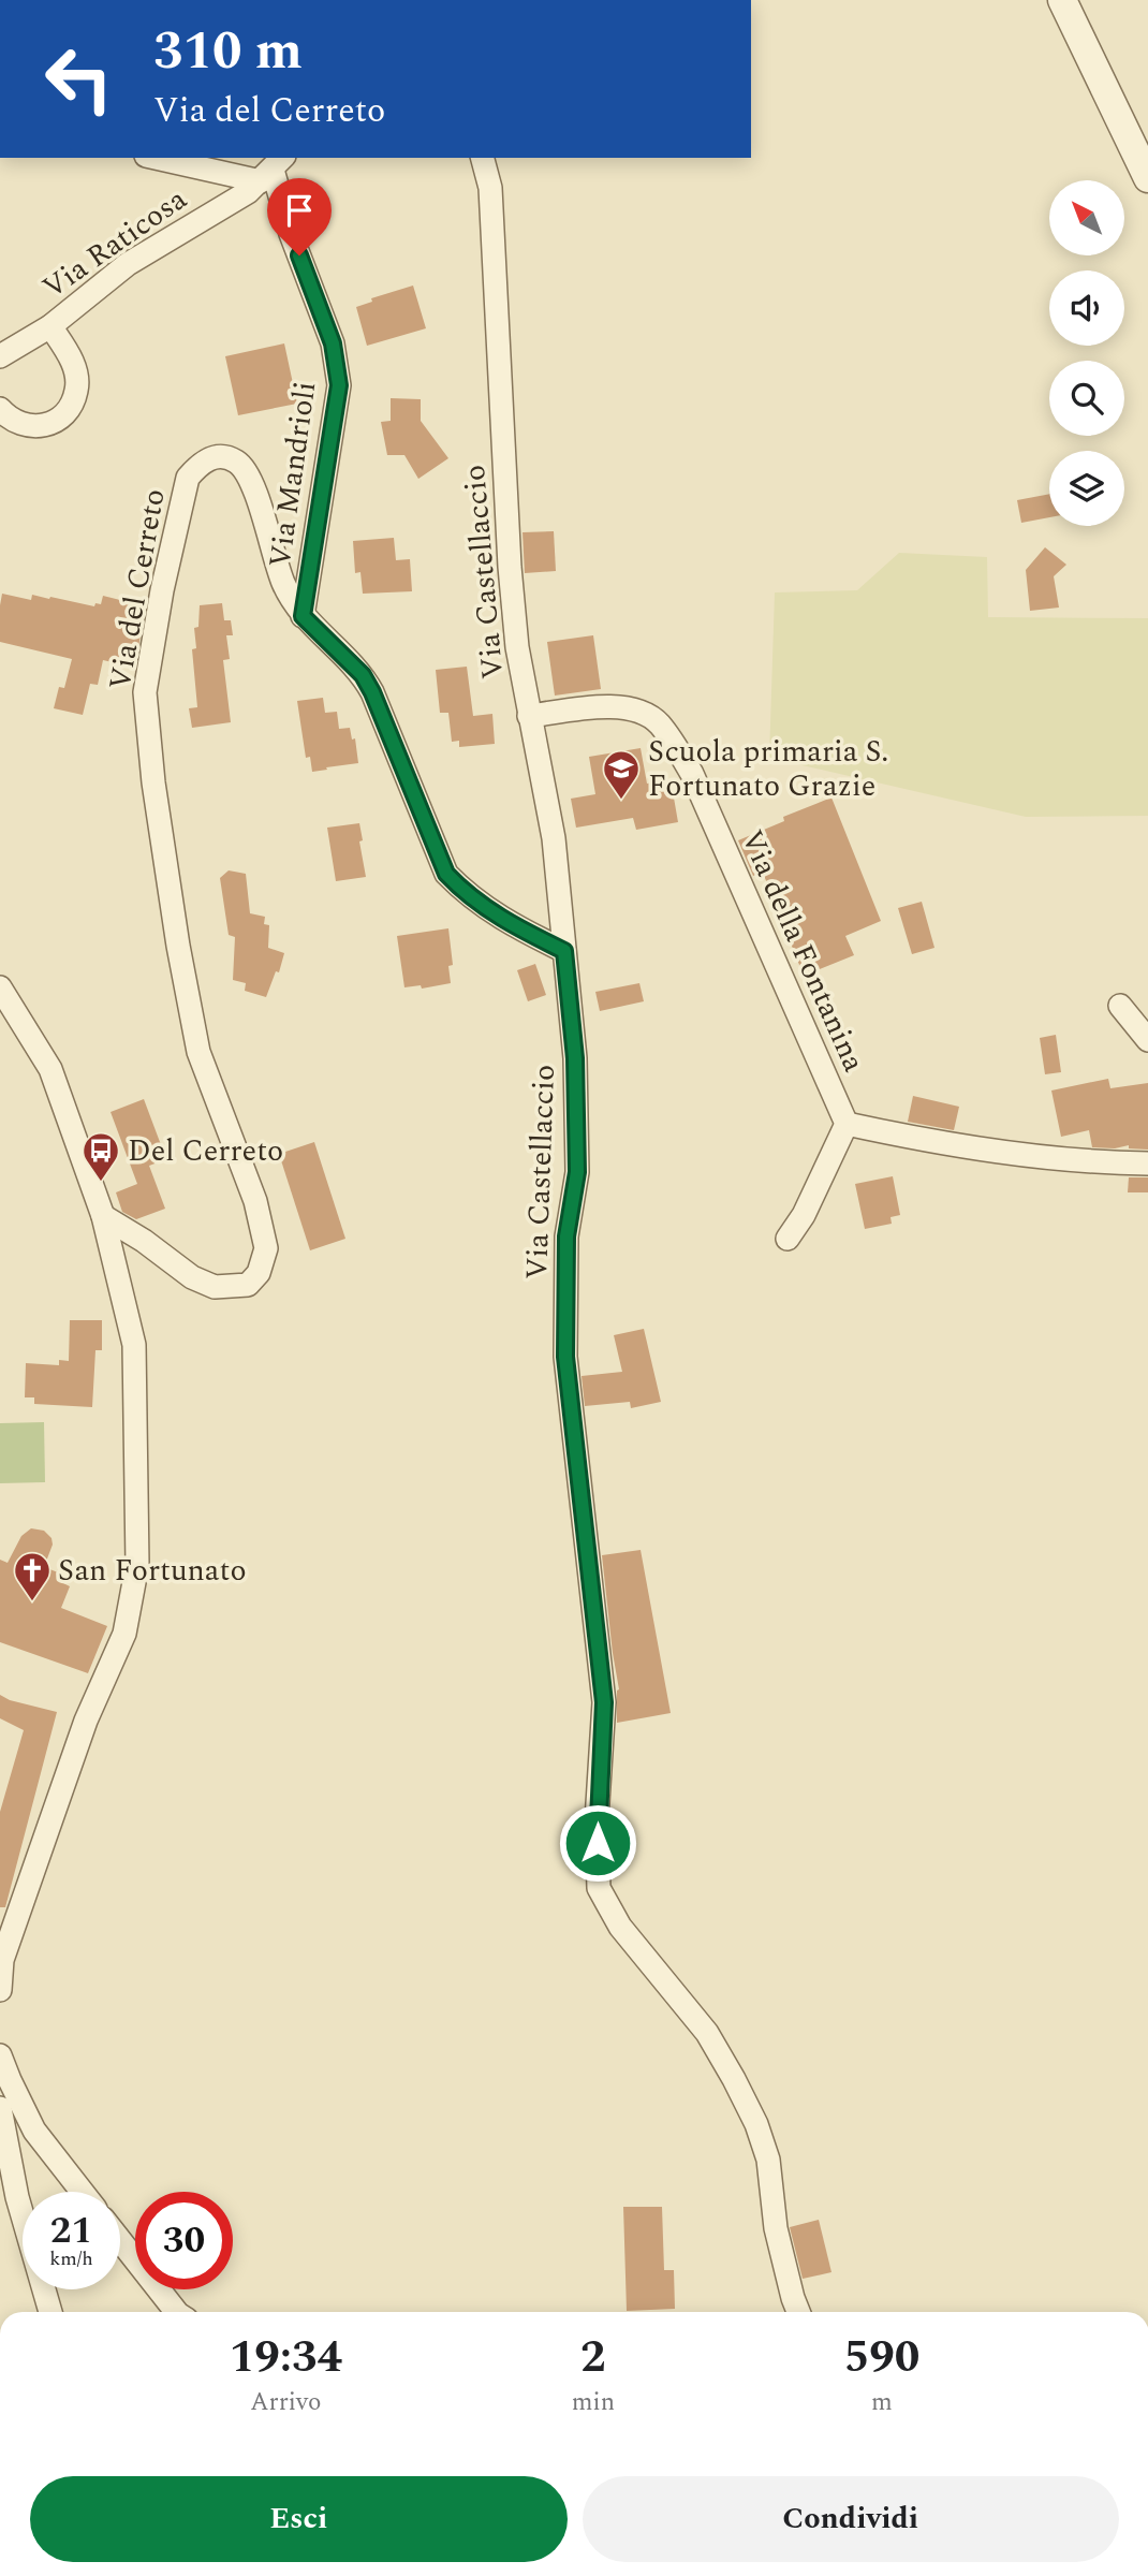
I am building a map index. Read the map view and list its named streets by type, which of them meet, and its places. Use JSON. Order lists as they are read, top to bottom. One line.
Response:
{"streets":{"street":["Via Raticosa","Via Mandrioli","Via Castellaccio","Via del Cerreto","Via della Fontanina"]},"crossings":[["Via Raticosa","Via Mandrioli"],["Via Mandrioli","Via del Cerreto"],["Via Castellaccio","Via del Cerreto"],["Via Castellaccio","Via della Fontanina"]],"places":{"school or university":["Scuola primaria S. Fortunato Grazie"],"bus stop":["Del Cerreto"],"church":["San Fortunato"]},"north":"top left","page":{"turn":["310 m","Via del Cerreto"],"speed":"21 km/h","limit":"30","eta":["19:34","Arrivo","2","min","590","m"],"buttons":["Esci","Condividi"]}}
